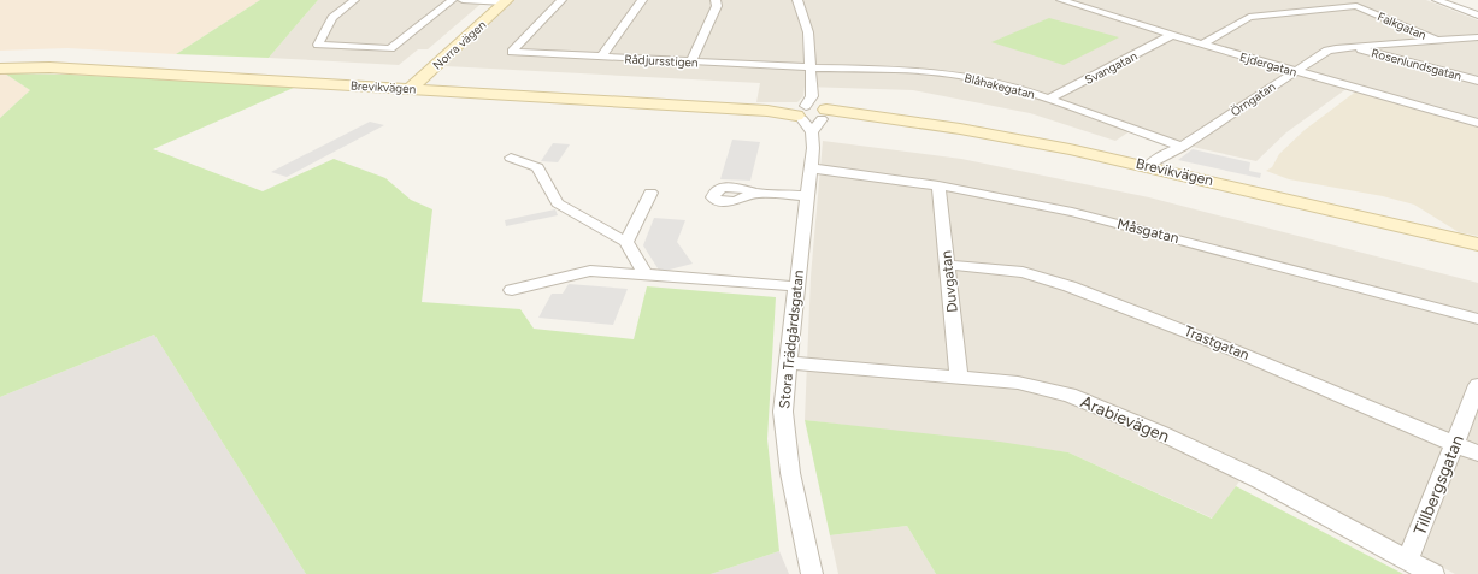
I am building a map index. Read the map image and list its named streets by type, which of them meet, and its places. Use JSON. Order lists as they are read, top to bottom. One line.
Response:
{"streets":{"street":["Falkgatan","Norra vägen","Rådjursstigen","Ejdergatan","Rosenlundsgatan","Svangatan","Blåhakegatan","Brevikvägen","Örngatan","Måsgatan","Duvgatan","Stora Trädgårdsgatan","Trastgatan","Arabievägen","Tillbergsgatan"]},"crossings":[["Falkgatan","Ejdergatan"],["Falkgatan","Örngatan"],["Norra vägen","Brevikvägen"],["Rådjursstigen","Blåhakegatan"],["Rådjursstigen","Stora Trädgårdsgatan"],["Ejdergatan","Svangatan"],["Ejdergatan","Örngatan"],["Rosenlundsgatan","Örngatan"],["Svangatan","Blåhakegatan"],["Blåhakegatan","Örngatan"],["Blåhakegatan","Stora Trädgårdsgatan"],["Brevikvägen","Örngatan"],["Brevikvägen","Stora Trädgårdsgatan"],["Måsgatan","Duvgatan"],["Måsgatan","Stora Trädgårdsgatan"],["Duvgatan","Trastgatan"],["Duvgatan","Arabievägen"],["Stora Trädgårdsgatan","Arabievägen"],["Trastgatan","Tillbergsgatan"],["Arabievägen","Tillbergsgatan"]]}
